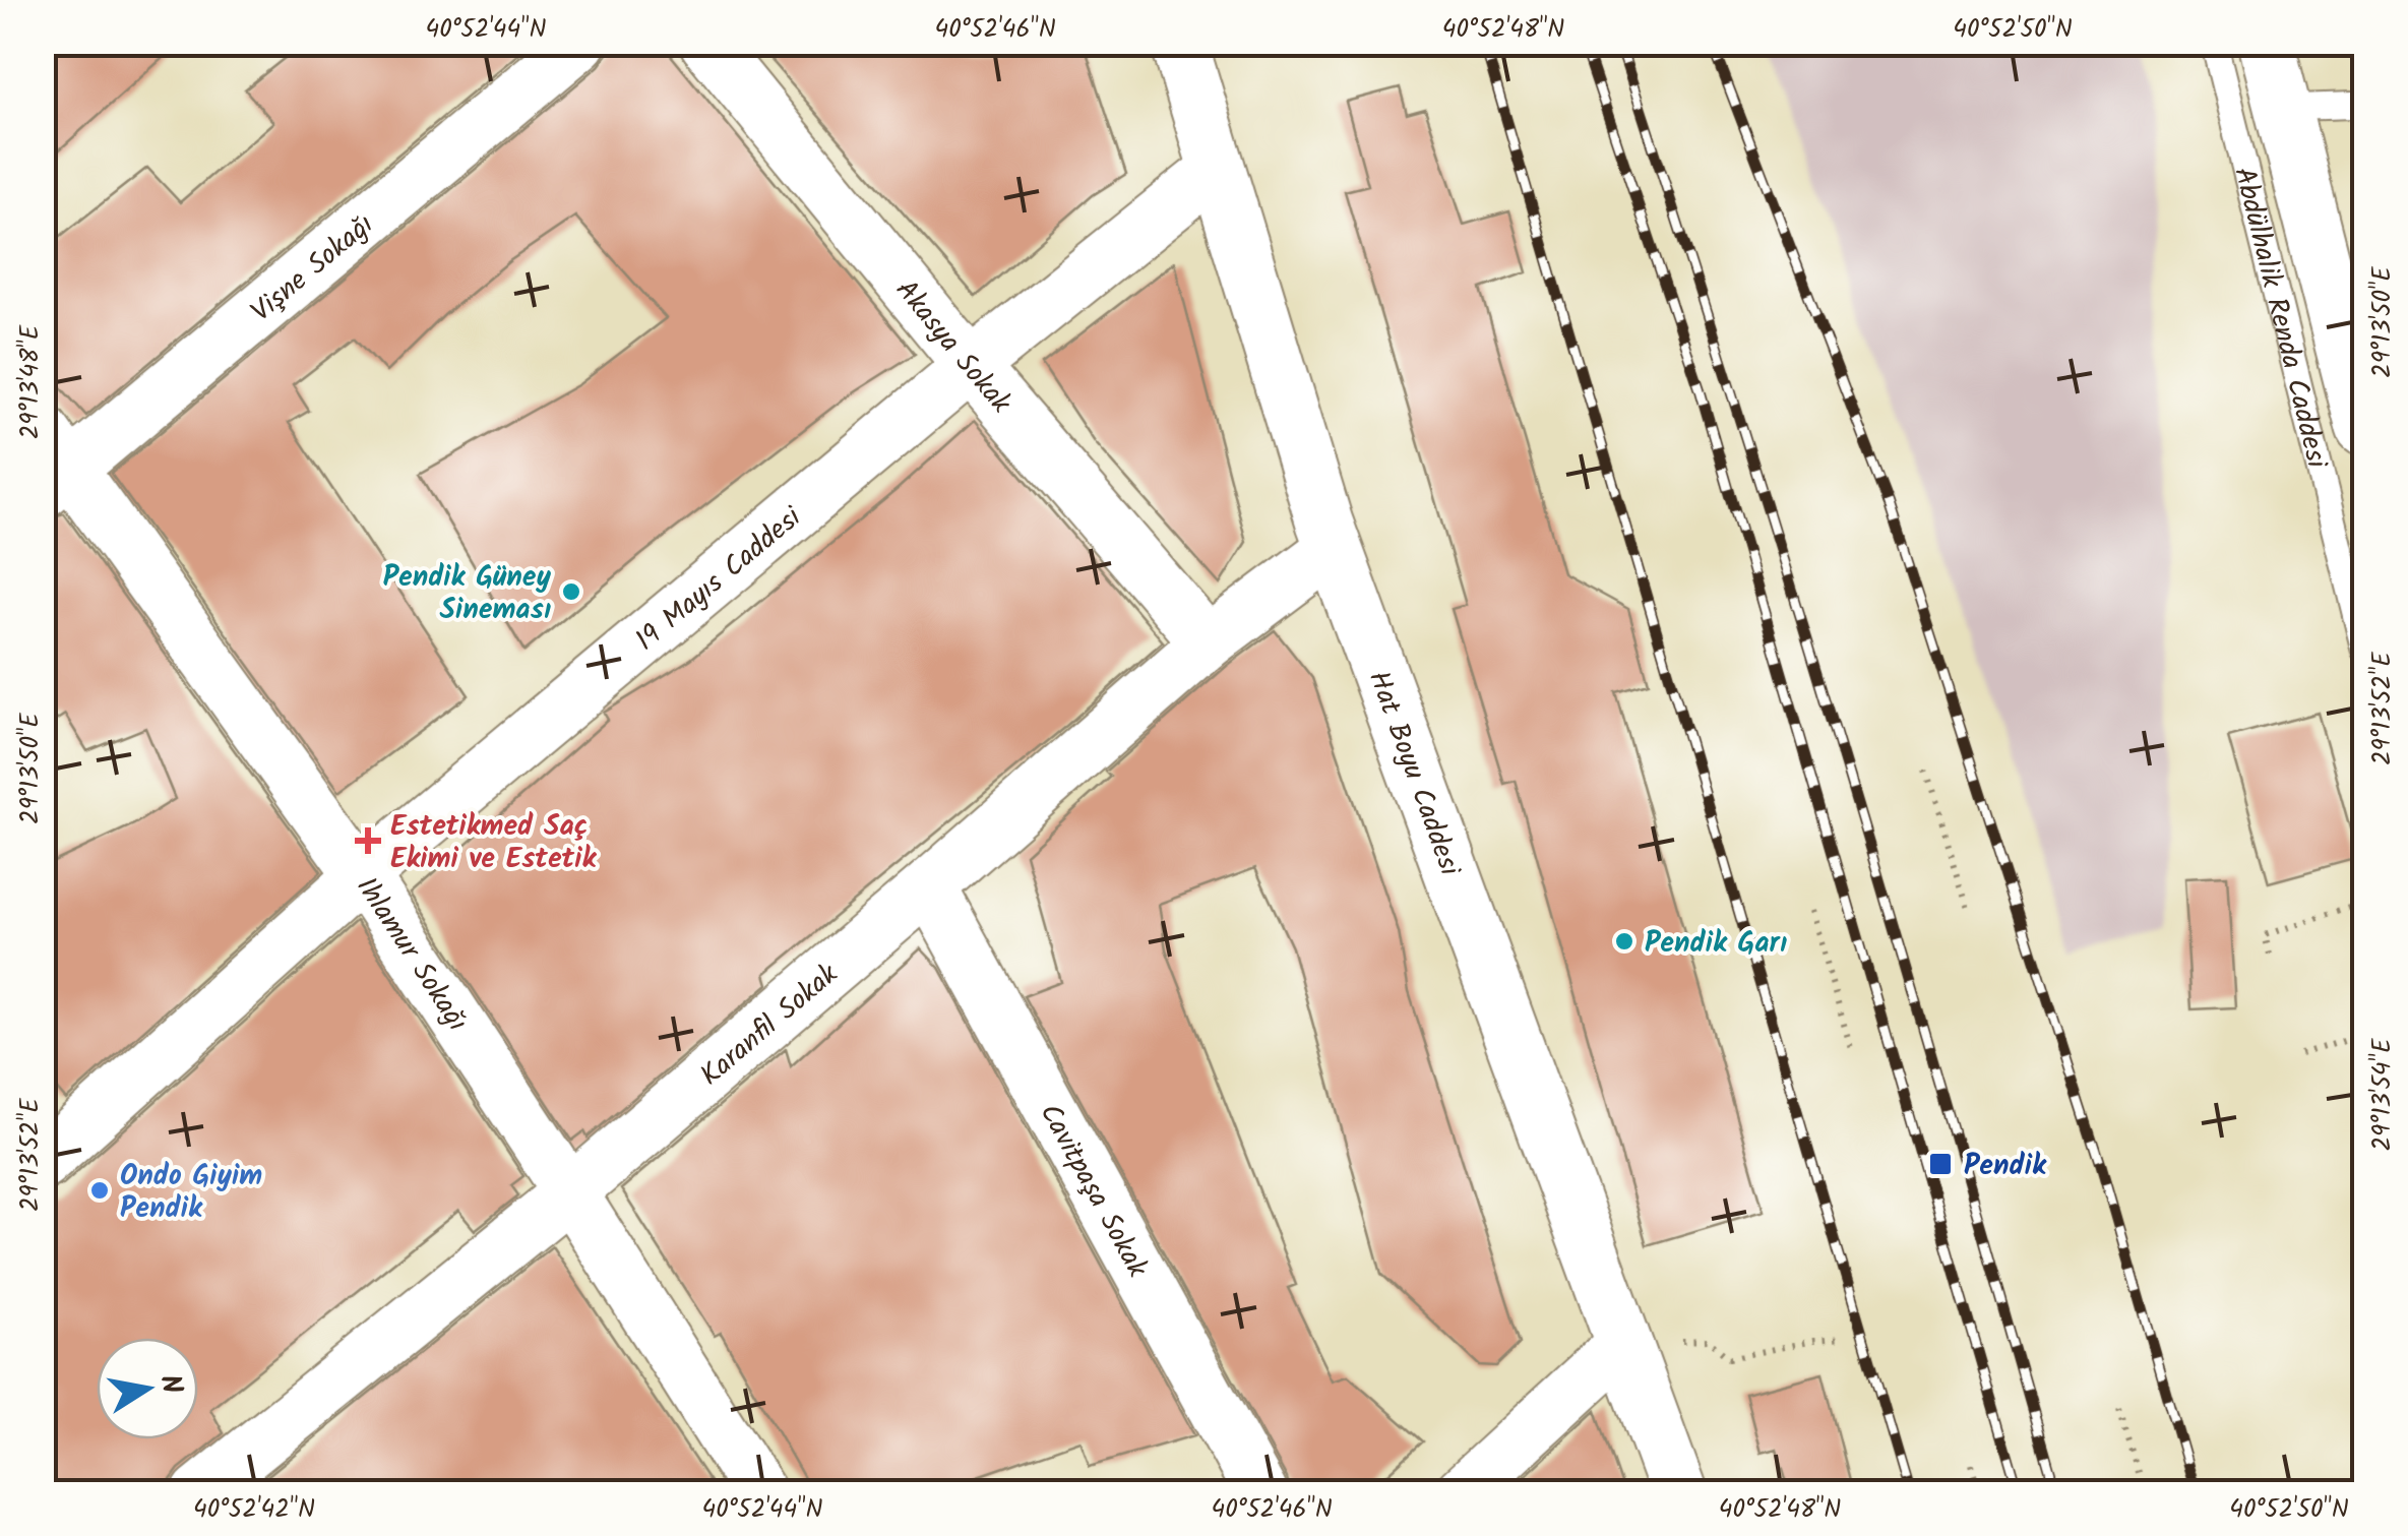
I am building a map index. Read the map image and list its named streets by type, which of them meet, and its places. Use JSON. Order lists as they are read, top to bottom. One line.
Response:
{"streets":{"street":["Vişne Sokağı","Abdülhalik Renda Caddesi","Akasya Sokak","19 Mayıs Caddesi","Hat Boyu Caddesi","Ihlamur Sokağı","Karanfil Sokak","Cavitpaşa Sokak"]},"crossings":[["Vişne Sokağı","Ihlamur Sokağı"],["Akasya Sokak","19 Mayıs Caddesi"],["Akasya Sokak","Karanfil Sokak"],["19 Mayıs Caddesi","Hat Boyu Caddesi"],["19 Mayıs Caddesi","Ihlamur Sokağı"],["Hat Boyu Caddesi","Karanfil Sokak"],["Ihlamur Sokağı","Karanfil Sokak"],["Karanfil Sokak","Cavitpaşa Sokak"]],"places":{"other":["Pendik Güney Sineması","Pendik Garı","Ondo Giyim Pendik"],"health":["Estetikmed Saç Ekimi ve Estetik"],"transit":["Pendik"]},"north":"right","coordinates":["40°52'44\"N","40°52'46\"N","40°52'48\"N","40°52'50\"N","29°13'50\"E","29°13'48\"E","29°13'52\"E","29°13'54\"E","40°52'42\"N"]}
